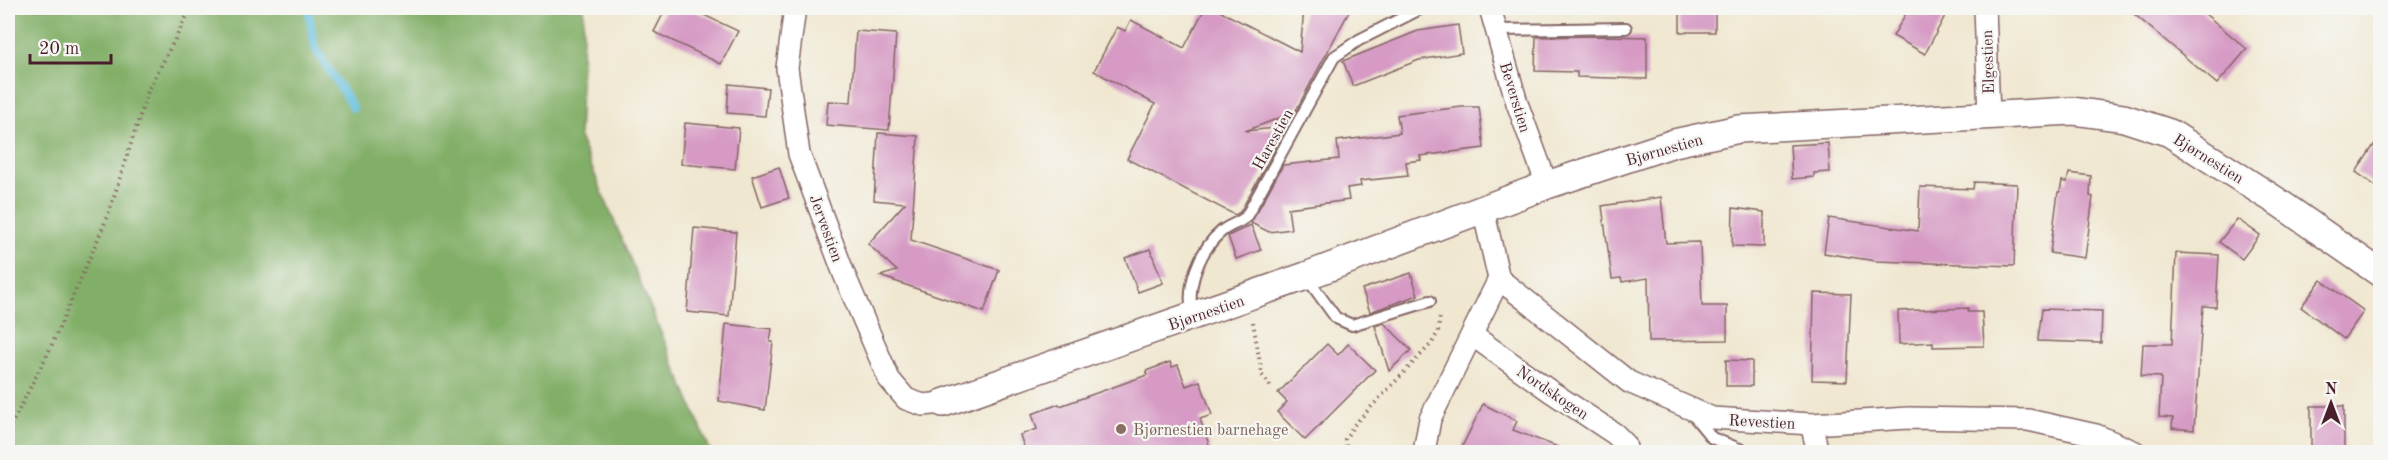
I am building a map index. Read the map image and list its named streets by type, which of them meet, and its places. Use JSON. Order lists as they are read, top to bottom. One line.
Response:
{"streets":{"street":["Elgestien","Beverstien","Bjørnestien","Jervestien","Nordskogen","Revestien"],"lane":["Harestien"]},"crossings":[["Elgestien","Bjørnestien"],["Beverstien","Bjørnestien"],["Harestien","Bjørnestien"],["Bjørnestien","Jervestien"]],"places":["Bjørnestien barnehage"],"scale_bar":"20 m","north":"top"}
